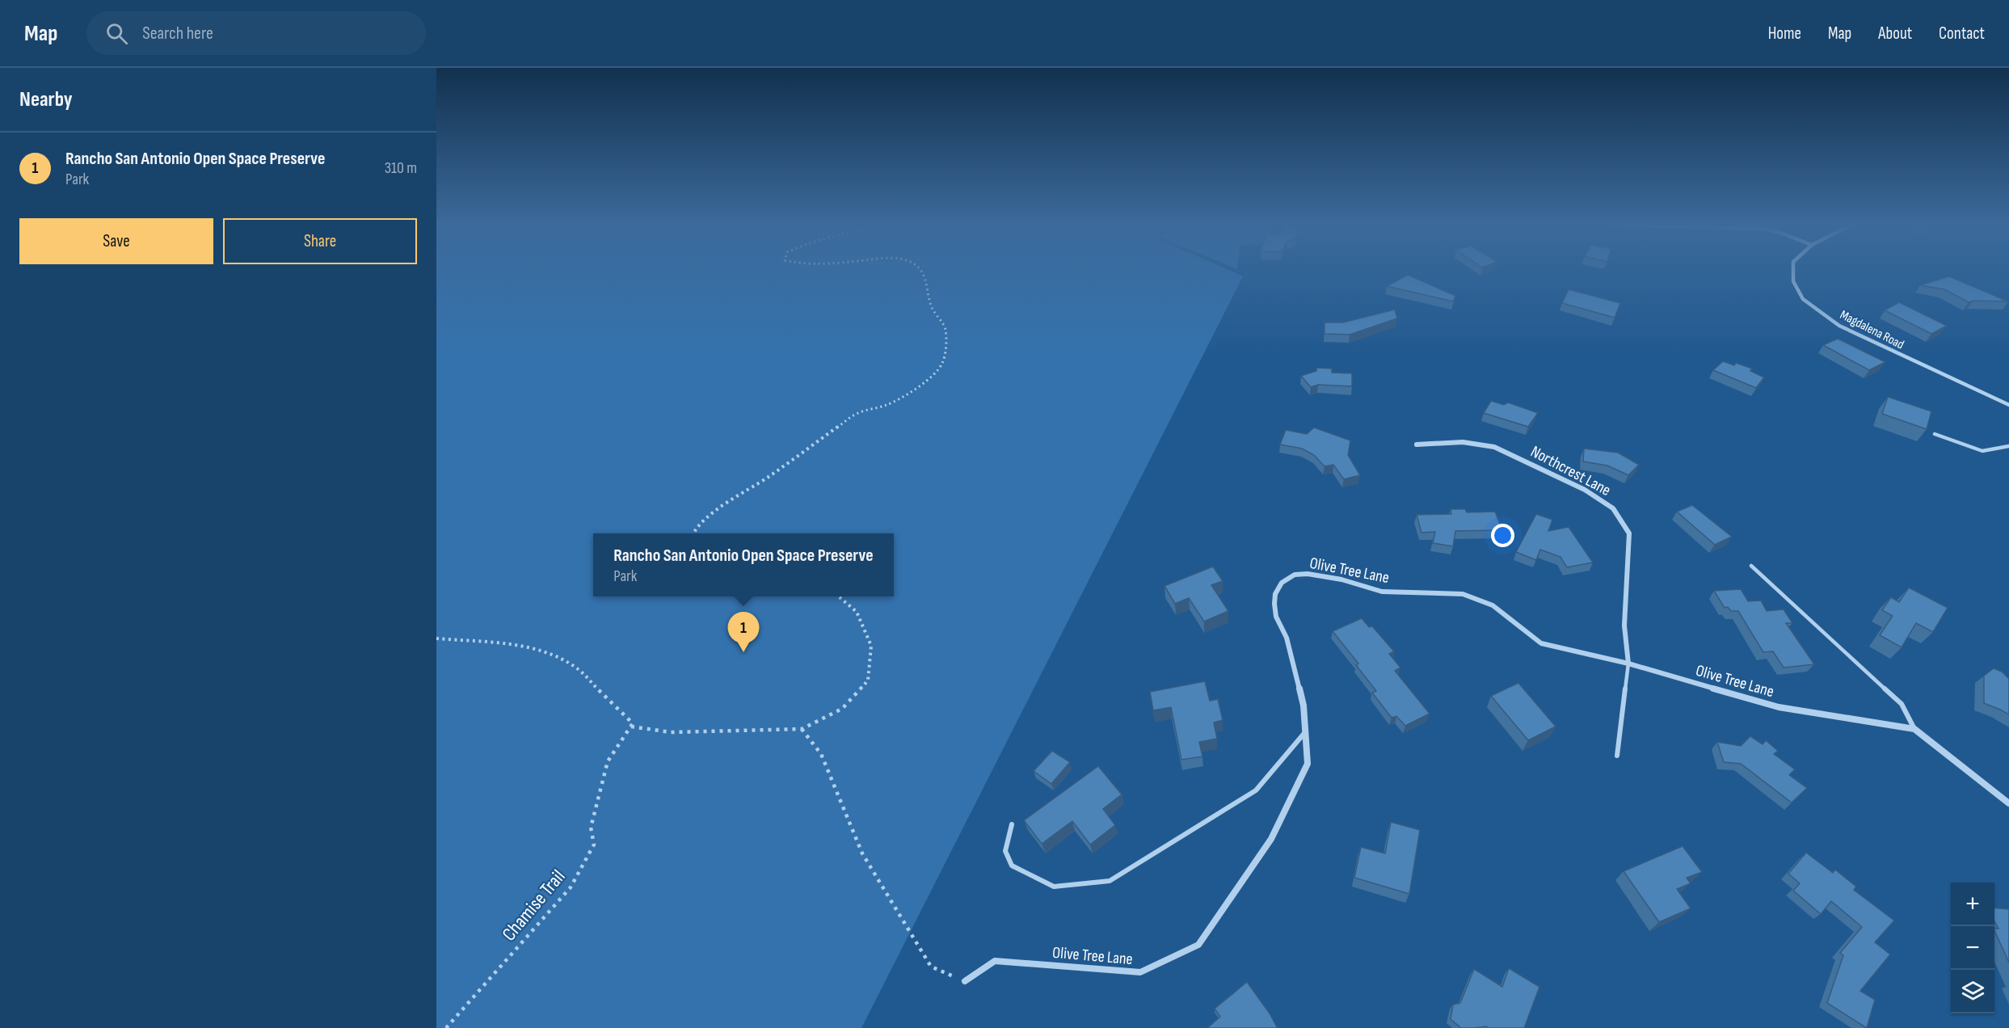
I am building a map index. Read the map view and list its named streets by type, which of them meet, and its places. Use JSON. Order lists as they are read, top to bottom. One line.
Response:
{"streets":{"street":["Magdalena Road","Northcrest Lane","Olive Tree Lane"],"path":["Chamise Trail"]},"crossings":[["Northcrest Lane","Olive Tree Lane"]],"page":{"header":"Map","search":"Search here","nav":["Home","Map","About","Contact"],"heading":"Nearby","list":[{"mark":"1","name":"Rancho San Antonio Open Space Preserve","note":"Park","value":"310 m"}],"buttons":["Save","Share"],"popup":["Rancho San Antonio Open Space Preserve","Park"],"pins":"1","map_buttons":["+","−"]}}
